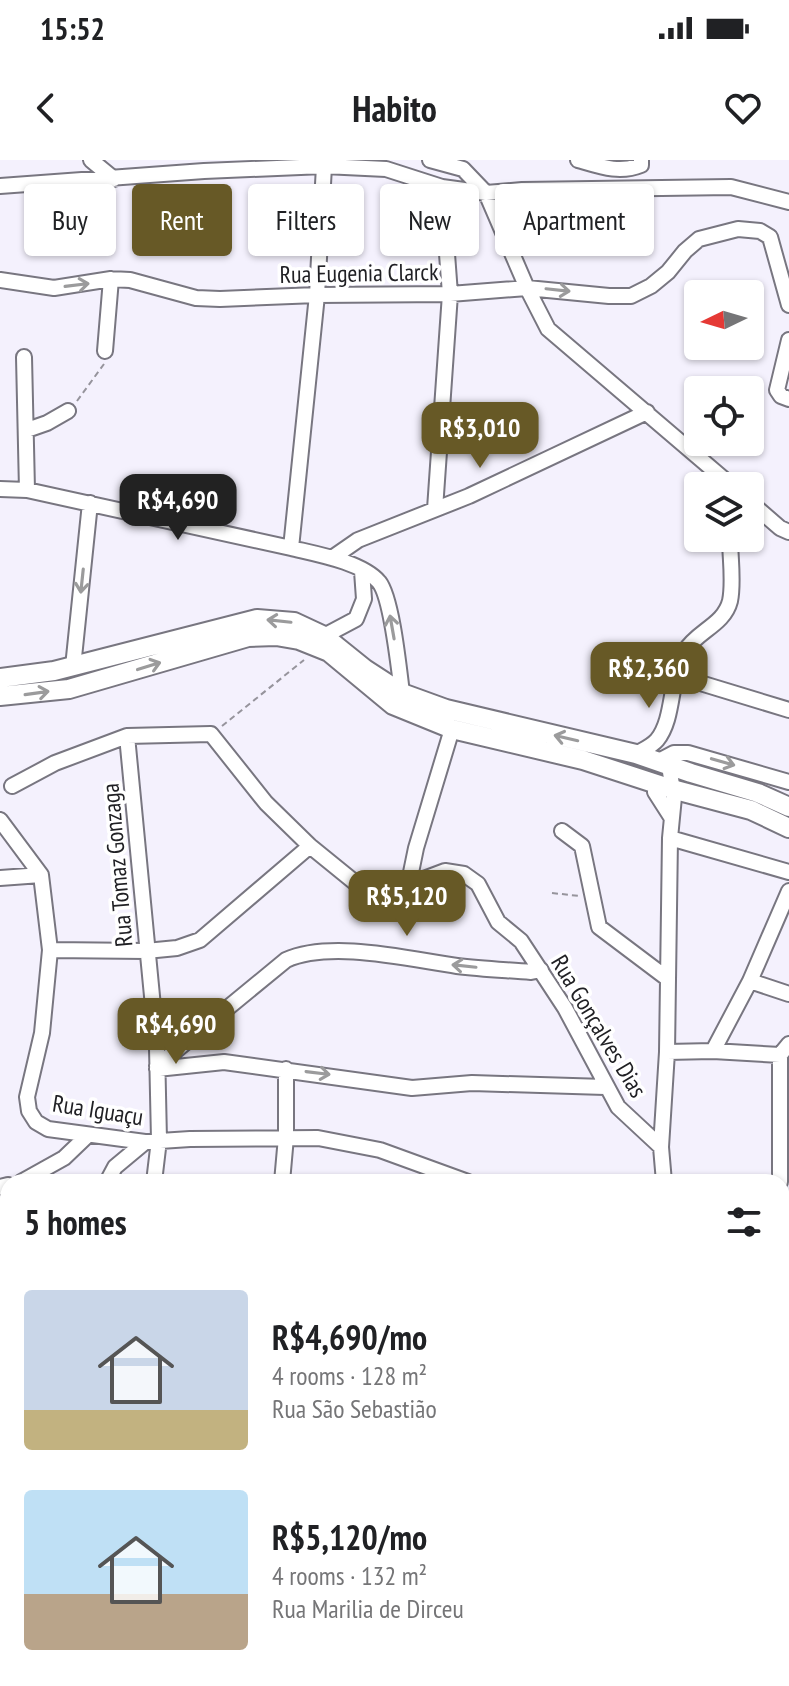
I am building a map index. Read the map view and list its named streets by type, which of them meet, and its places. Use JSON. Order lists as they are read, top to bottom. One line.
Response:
{"streets":{"street":["Rua Eugenia Clarck","Rua Tomaz Gonzaga","Rua Gonçalves Dias","Rua Iguaçu"]},"crossings":[["Rua Tomaz Gonzaga","Rua Iguaçu"]],"north":"left","page":{"status":"15:52","header":"Habito","chip":["Buy","Rent","Filters","New","Apartment"],"price":["R$3,010","R$4,690","R$2,360","R$5,120","R$4,690"],"heading":"5 homes","list":[{"name":"R$4,690/mo","note":"4 rooms · 128 m² · Rua São Sebastião"},{"name":"R$5,120/mo","note":"4 rooms · 132 m² · Rua Marilia de Dirceu"}]}}
